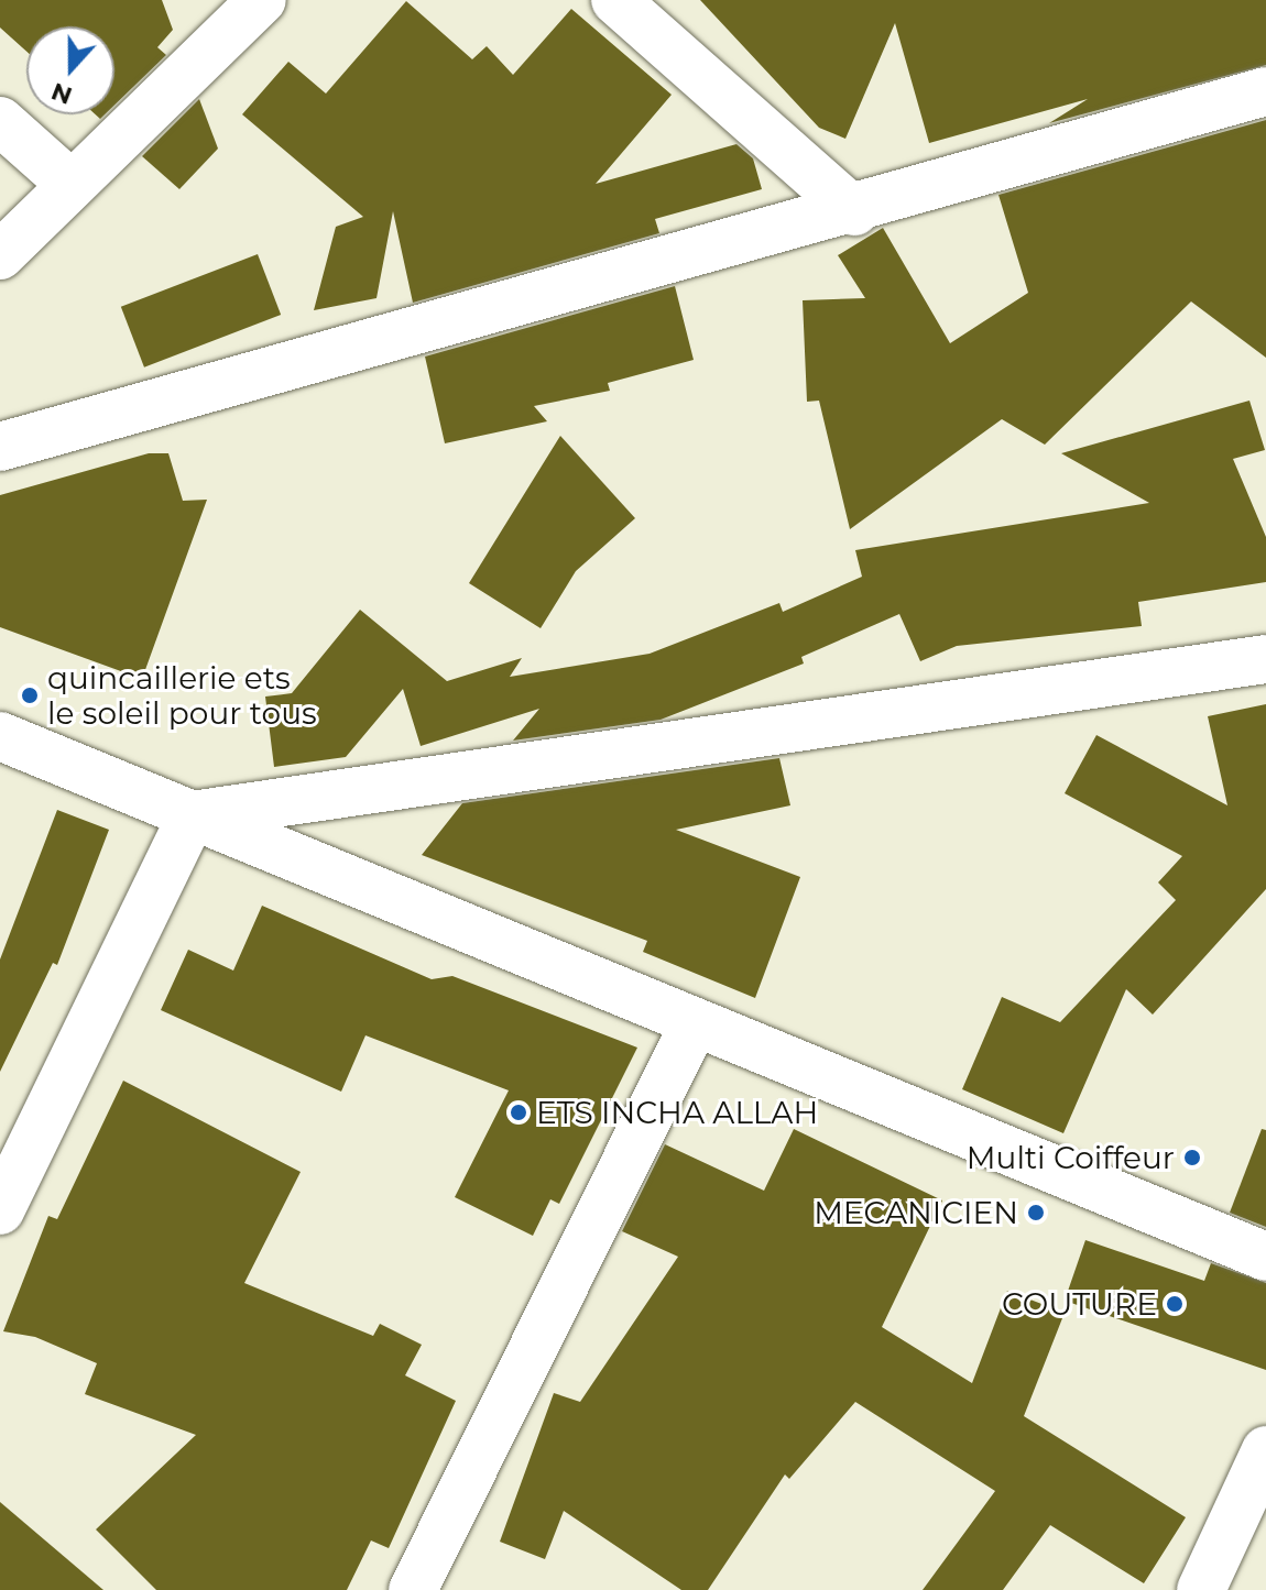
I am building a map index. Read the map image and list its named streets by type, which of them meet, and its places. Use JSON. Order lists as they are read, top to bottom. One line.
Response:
{"places":["quincaillerie ets le soleil pour tous","ETS INCHA ALLAH","Multi Coiffeur","MECANICIEN","COUTURE"],"north":"bottom"}
